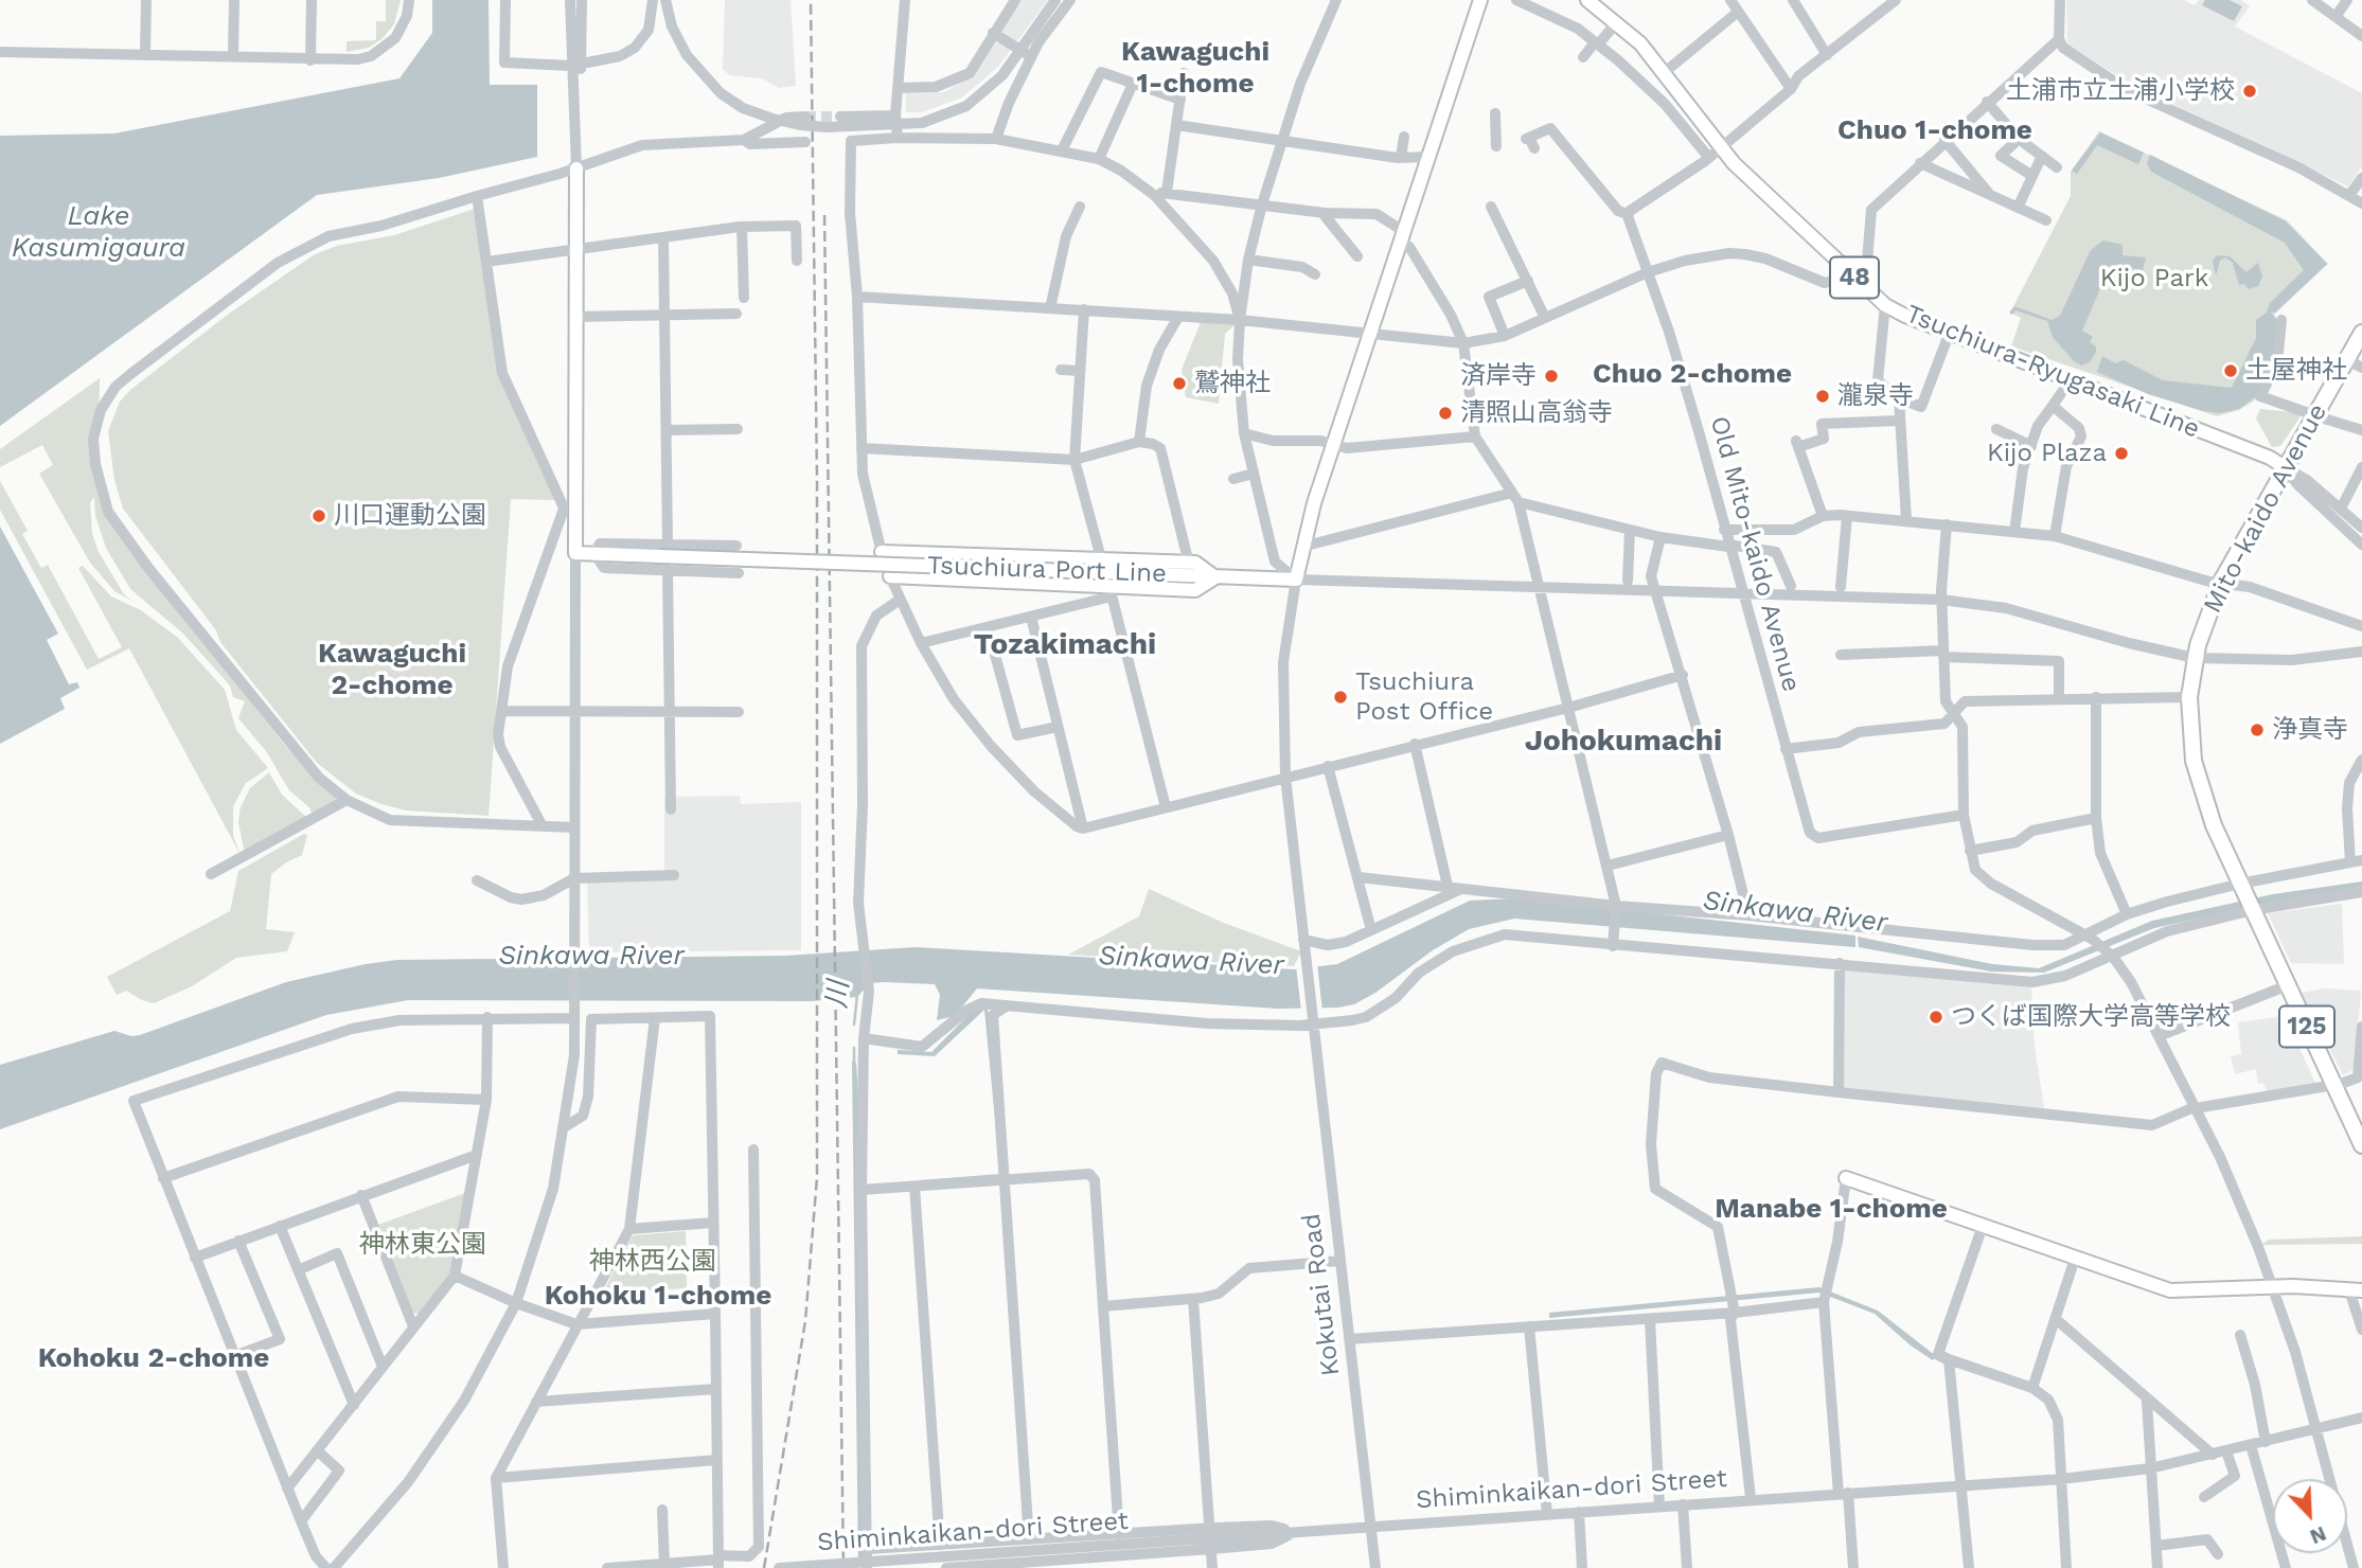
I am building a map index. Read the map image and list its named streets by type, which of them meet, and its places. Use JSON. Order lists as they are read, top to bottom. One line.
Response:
{"streets":{"highway":["Mito-kaido Avenue","125"],"main road":["48","Tsuchiura-Ryugasaki Line","Tsuchiura Port Line"],"street":["Old Mito-kaido Avenue","Kokutai Road","Shiminkaikan-dori Street"]},"crossings":[["Tsuchiura-Ryugasaki Line","Mito-kaido Avenue"],["Tsuchiura Port Line","Kokutai Road"],["Kokutai Road","Shiminkaikan-dori Street"]],"districts":["Kawaguchi 1-chome","Chuo 1-chome","Chuo 2-chome","Tozakimachi","Kawaguchi 2-chome","Johokumachi","Manabe 1-chome","Kohoku 1-chome","Kohoku 2-chome"],"water":["Lake Kasumigaura","Sinkawa River","川"],"parks":["Kijo Park","神林東公園","神林西公園"],"places":["土浦市立土浦小学校","土屋神社","済岸寺","鷲神社","瀧泉寺","清照山高翁寺","Kijo Plaza","川口運動公園","Tsuchiura Post Office","浄真寺","つくば国際大学高等学校"],"north":"bottom right"}
